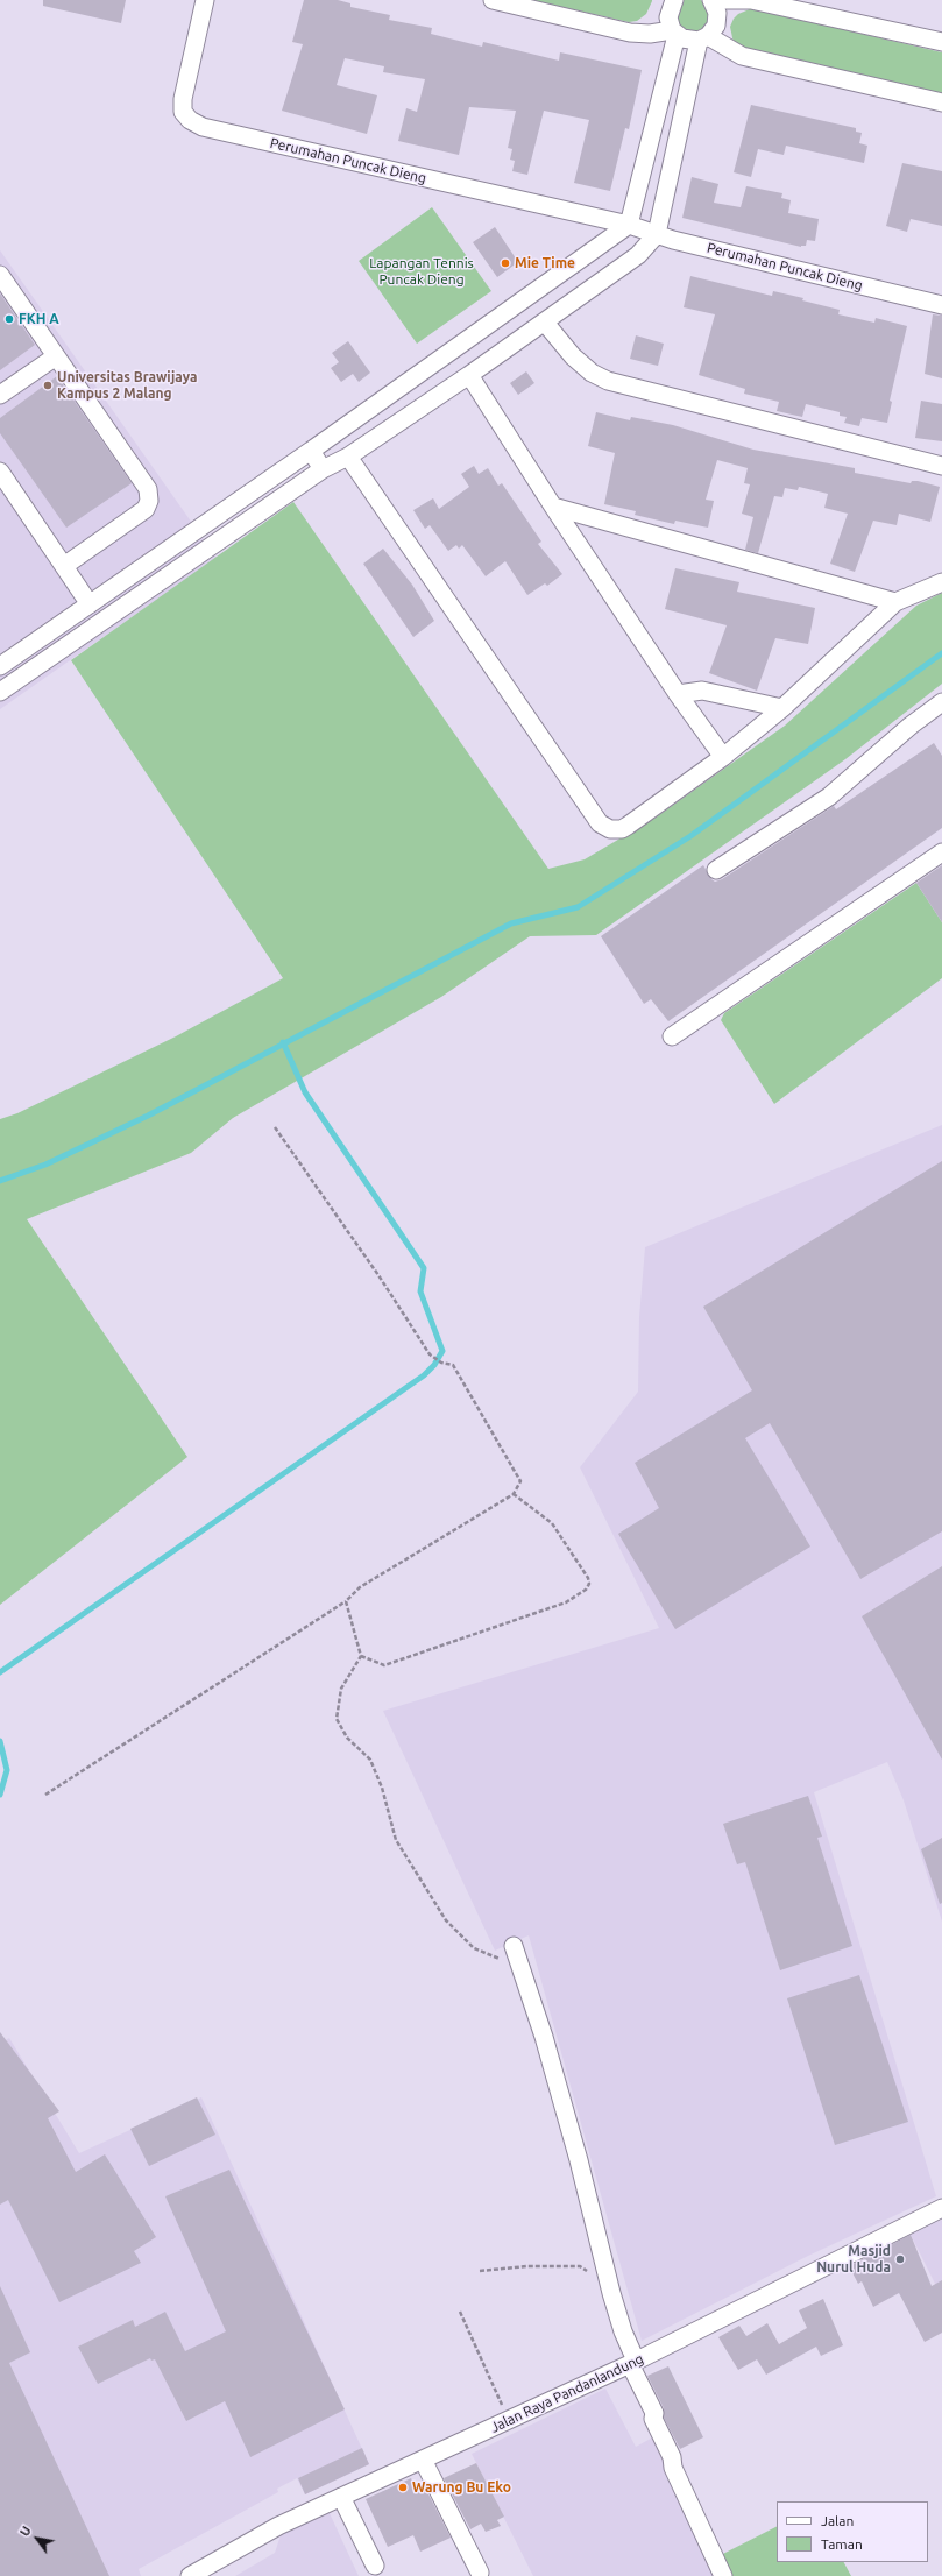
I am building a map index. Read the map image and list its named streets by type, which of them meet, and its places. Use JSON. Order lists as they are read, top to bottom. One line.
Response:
{"streets":{"street":["Perumahan Puncak Dieng","Jalan Raya Pandanlandung"]},"parks":["Lapangan Tennis Puncak Dieng"],"places":["Mie Time","FKH A","Universitas Brawijaya Kampus 2 Malang","Masjid Nurul Huda","Warung Bu Eko"],"legend":["Jalan","Taman"],"north":"top left"}
